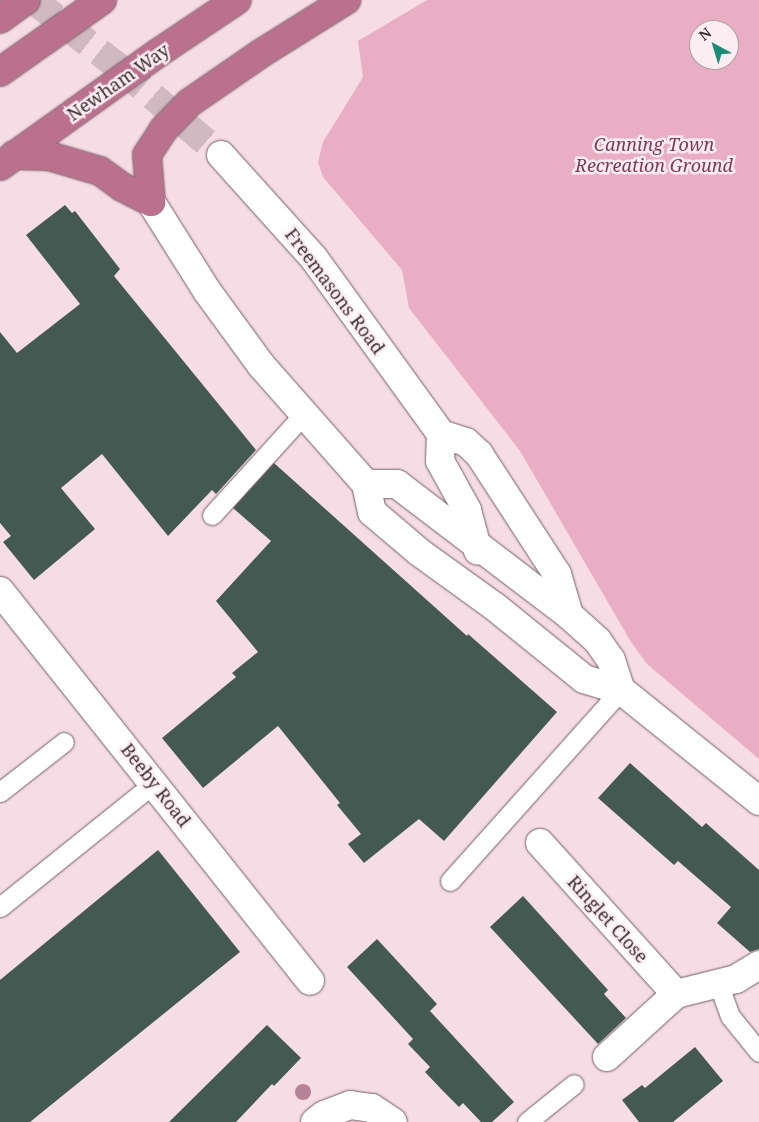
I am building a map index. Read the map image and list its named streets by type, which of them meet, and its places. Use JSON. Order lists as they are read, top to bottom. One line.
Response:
{"streets":{"highway":["Newham Way"],"street":["Freemasons Road","Beeby Road","Ringlet Close"]},"parks":["Canning Town Recreation Ground"],"north":"top left"}
